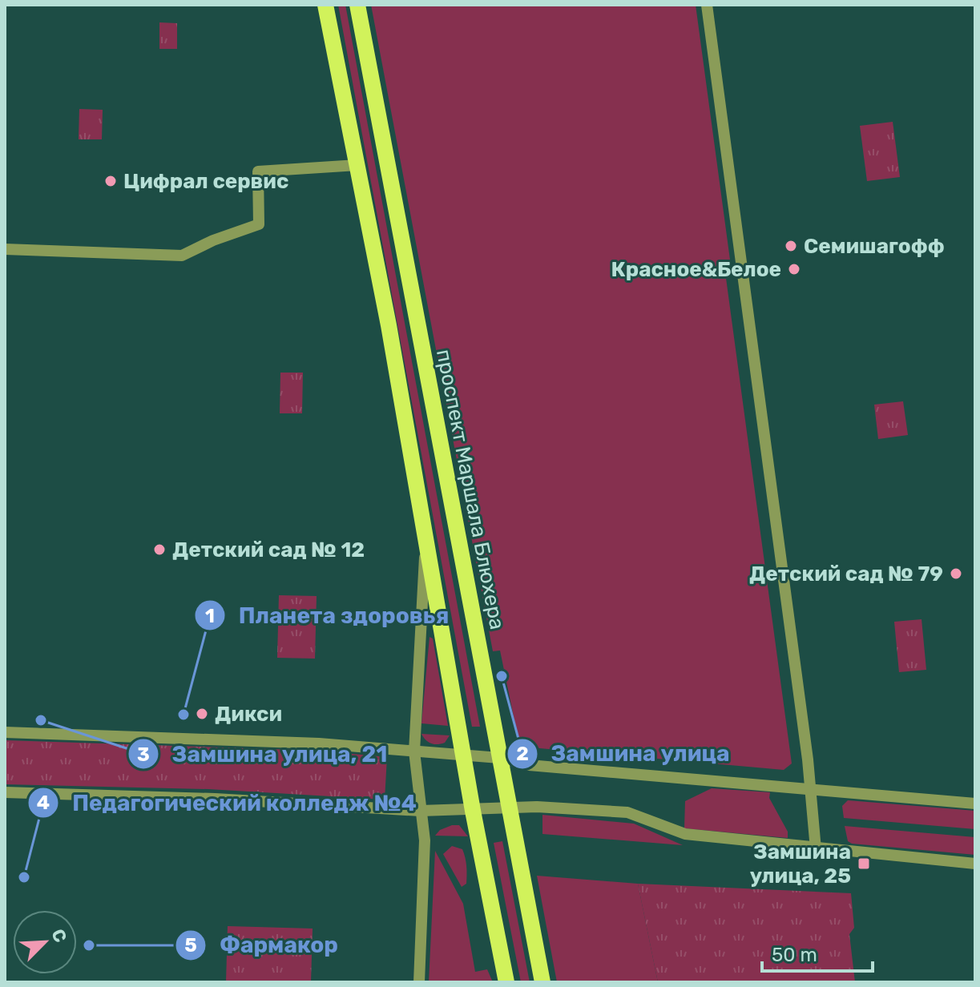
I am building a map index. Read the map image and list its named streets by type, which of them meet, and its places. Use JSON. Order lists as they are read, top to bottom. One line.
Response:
{"streets":{"main road":["проспект Маршала Блюхера"]},"places":{"other":["Цифрал сервис","Семишагофф","Красное&Белое","Детский сад № 12","Детский сад № 79","Замшина улица","Дикси","Планета здоровья","Замшина улица, 21","Педагогический колледж №4","Фармакор"],"transit":["Замшина улица, 25"]},"scale_bar":"50 m","north":"top right"}
